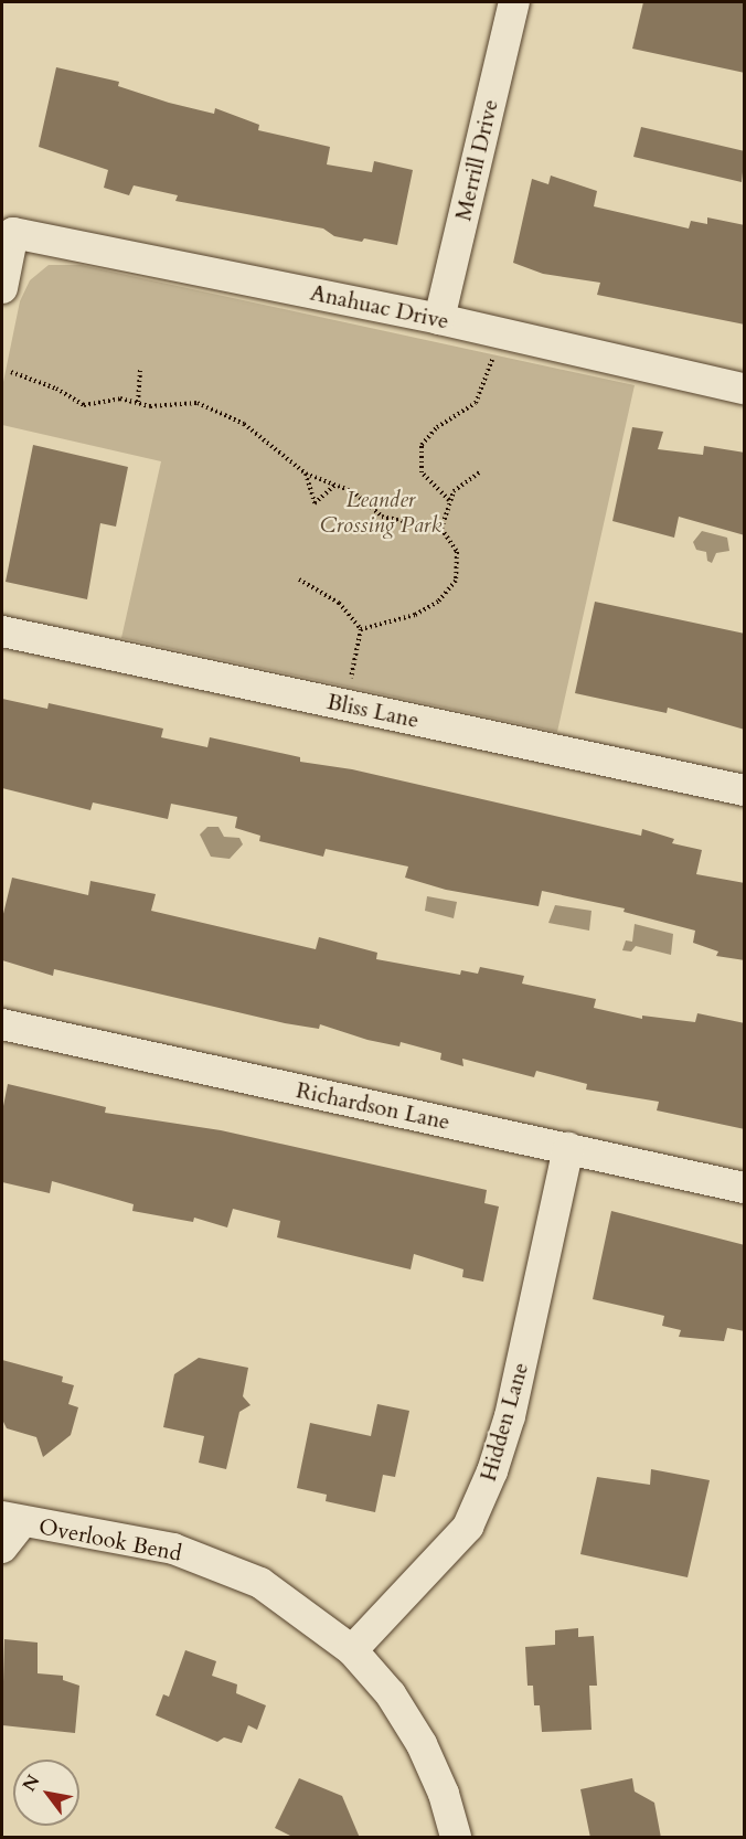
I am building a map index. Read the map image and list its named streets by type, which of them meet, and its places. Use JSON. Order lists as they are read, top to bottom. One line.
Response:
{"streets":{"street":["Merrill Drive","Anahuac Drive","Bliss Lane","Richardson Lane","Hidden Lane","Overlook Bend"]},"crossings":[["Merrill Drive","Anahuac Drive"],["Richardson Lane","Hidden Lane"],["Hidden Lane","Overlook Bend"]],"parks":["Leander Crossing Park"],"north":"top left"}
